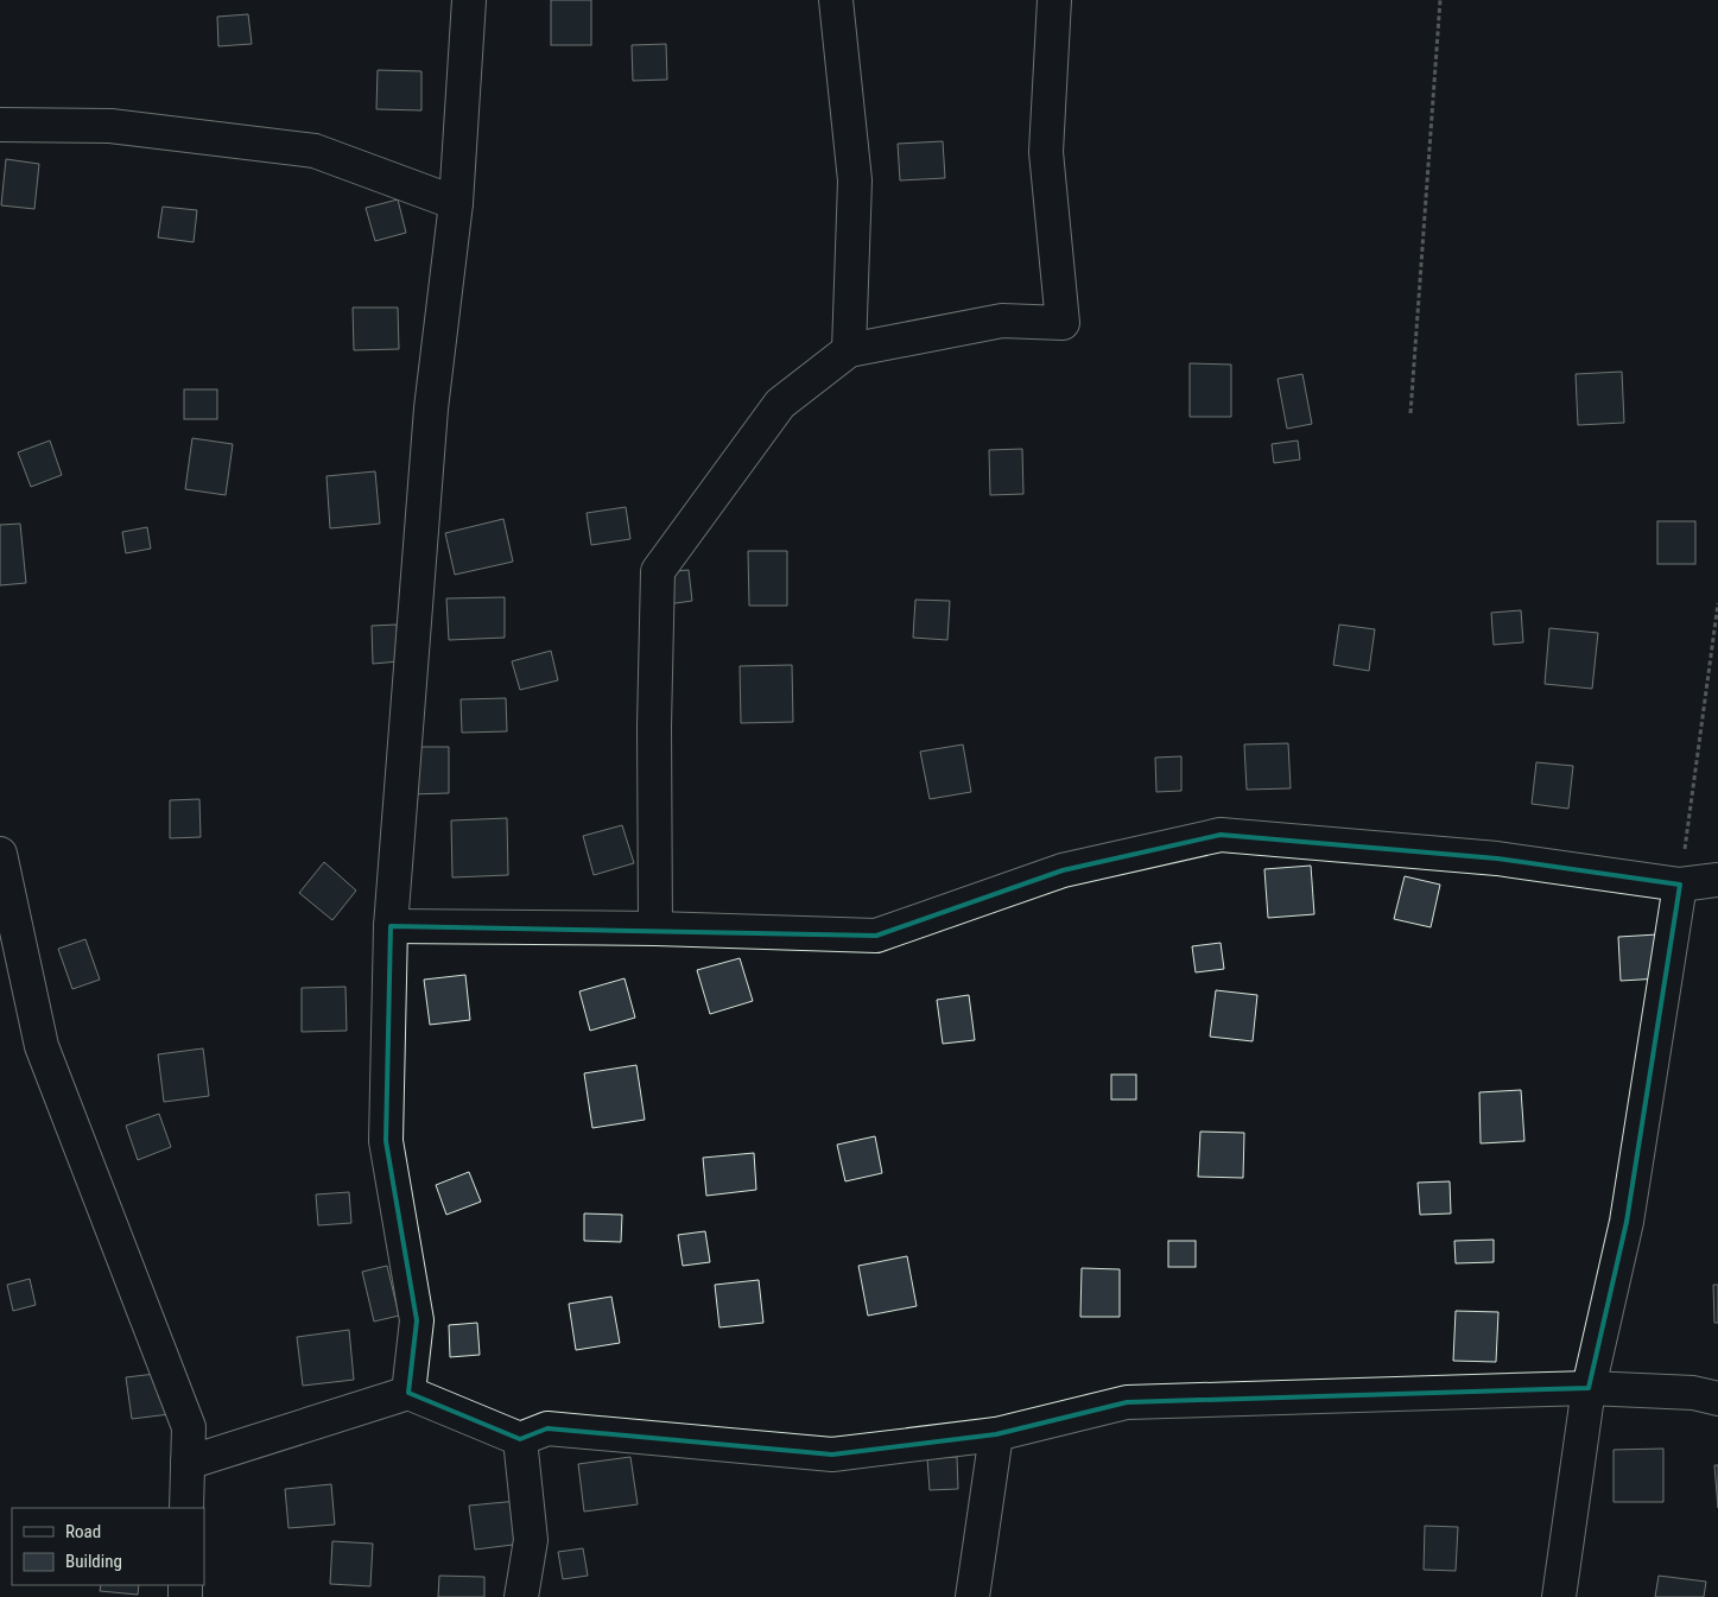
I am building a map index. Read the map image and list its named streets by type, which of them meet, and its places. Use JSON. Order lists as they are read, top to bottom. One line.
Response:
{"legend":["Road","Building"]}
